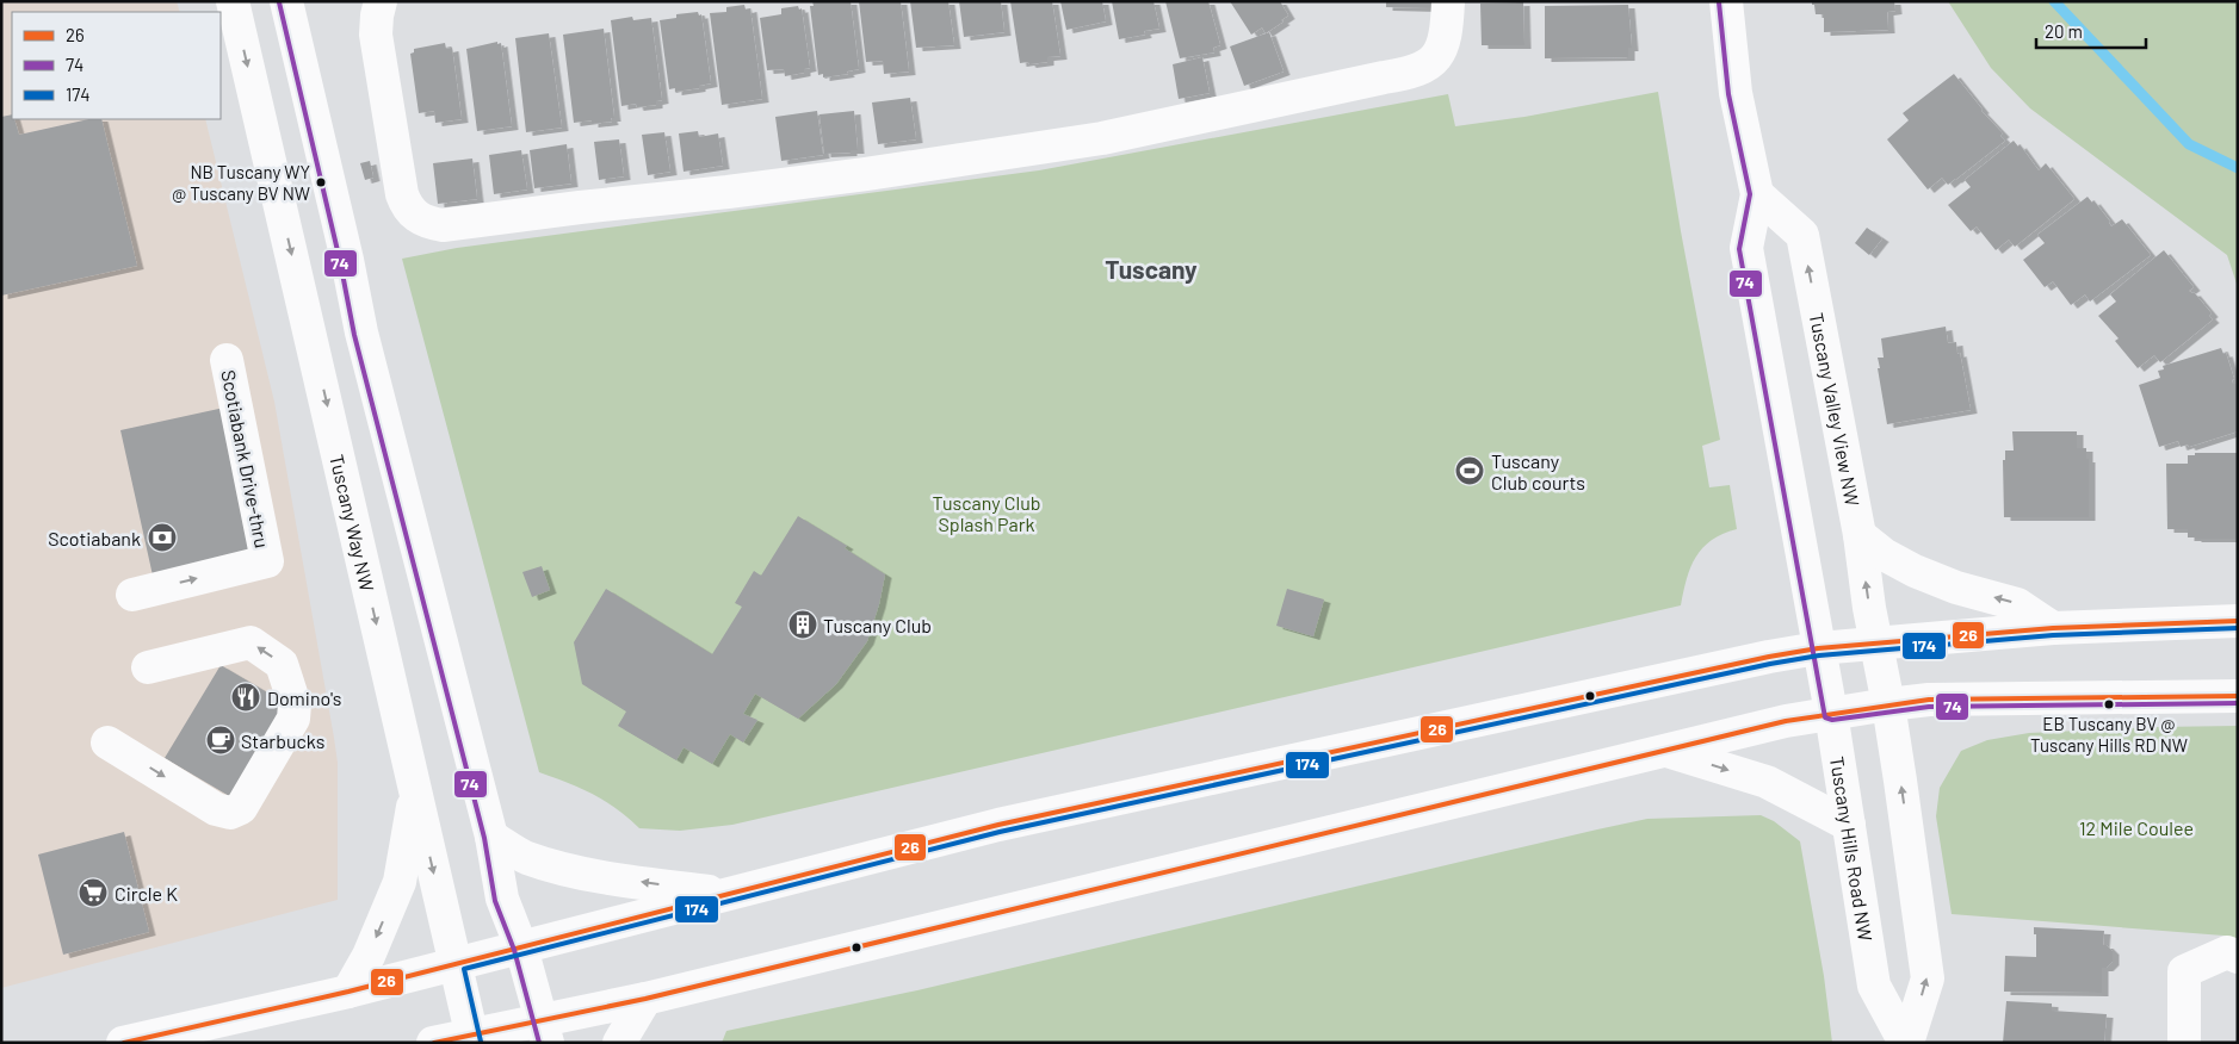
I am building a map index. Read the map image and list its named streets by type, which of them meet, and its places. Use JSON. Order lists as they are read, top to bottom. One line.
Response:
{"streets":{"street":["Tuscany Valley View NW","Scotiabank Drive-thru","Tuscany Way NW","Tuscany Hills Road NW"]},"crossings":[["Tuscany Valley View NW","Tuscany Hills Road NW"]],"districts":["Tuscany"],"parks":["Tuscany Club Splash Park","12 Mile Coulee"],"places":{"other":["NB Tuscany WY @ Tuscany BV NW","EB Tuscany BV @ Tuscany Hills RD NW"],"sports":["Tuscany Club courts"],"bank":["Scotiabank"],"building":["Tuscany Club"],"restaurant":["Domino's"],"cafe":["Starbucks"],"supermarket":["Circle K"]},"lines":["transit line 74","transit line 26","transit line 174"],"legend":["26","74","174"],"scale_bar":"20 m"}
